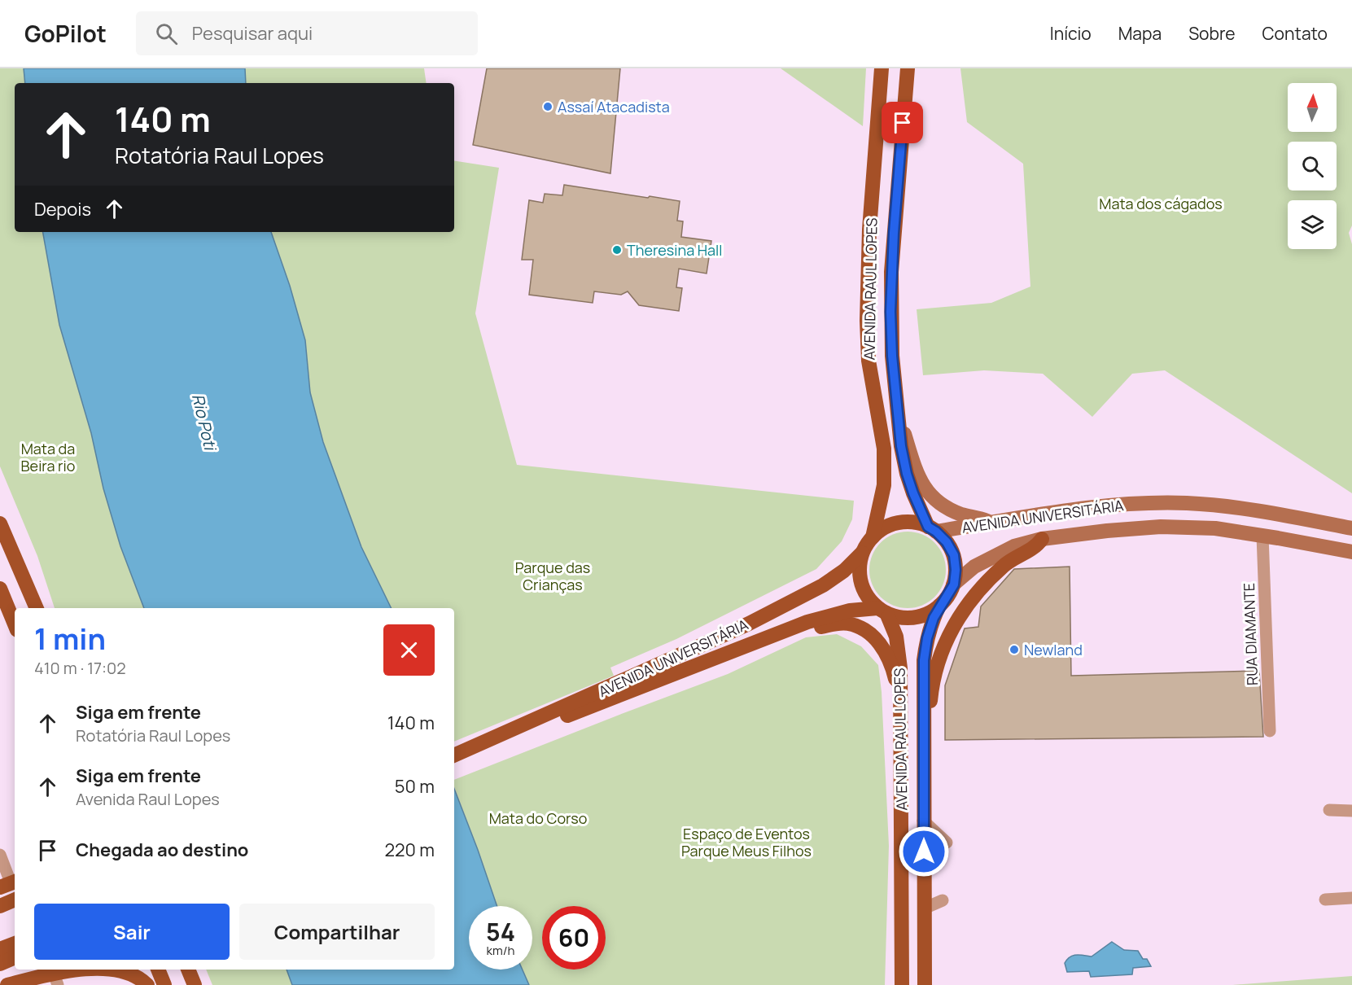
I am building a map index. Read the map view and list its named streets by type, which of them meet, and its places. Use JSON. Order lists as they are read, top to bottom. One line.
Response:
{"streets":{"main road":["AVENIDA RAUL LOPES","AVENIDA UNIVERSITÁRIA"],"street":["RUA DIAMANTE"]},"crossings":[["AVENIDA RAUL LOPES","AVENIDA UNIVERSITÁRIA"],["AVENIDA UNIVERSITÁRIA","RUA DIAMANTE"]],"water":["Rio Poti"],"parks":["Mata dos cágados","Mata da Beira rio","Parque das Crianças","Mata do Corso","Espaço de Eventos Parque Meus Filhos"],"places":["Assaí Atacadista","Theresina Hall","Newland"],"north":"top","page":{"header":"GoPilot","search":"Pesquisar aqui","nav":["Início","Mapa","Sobre","Contato"],"turn":["140 m","Rotatória Raul Lopes"],"then":"Depois","heading":["1 min","410 m · 17:02"],"list":[{"name":"Siga em frente","note":"Rotatória Raul Lopes","value":"140 m"},{"name":"Siga em frente","note":"Avenida Raul Lopes","value":"50 m"},{"name":"Chegada ao destino","value":"220 m"}],"buttons":["Sair","Compartilhar"],"speed":"54 km/h","limit":"60"}}
